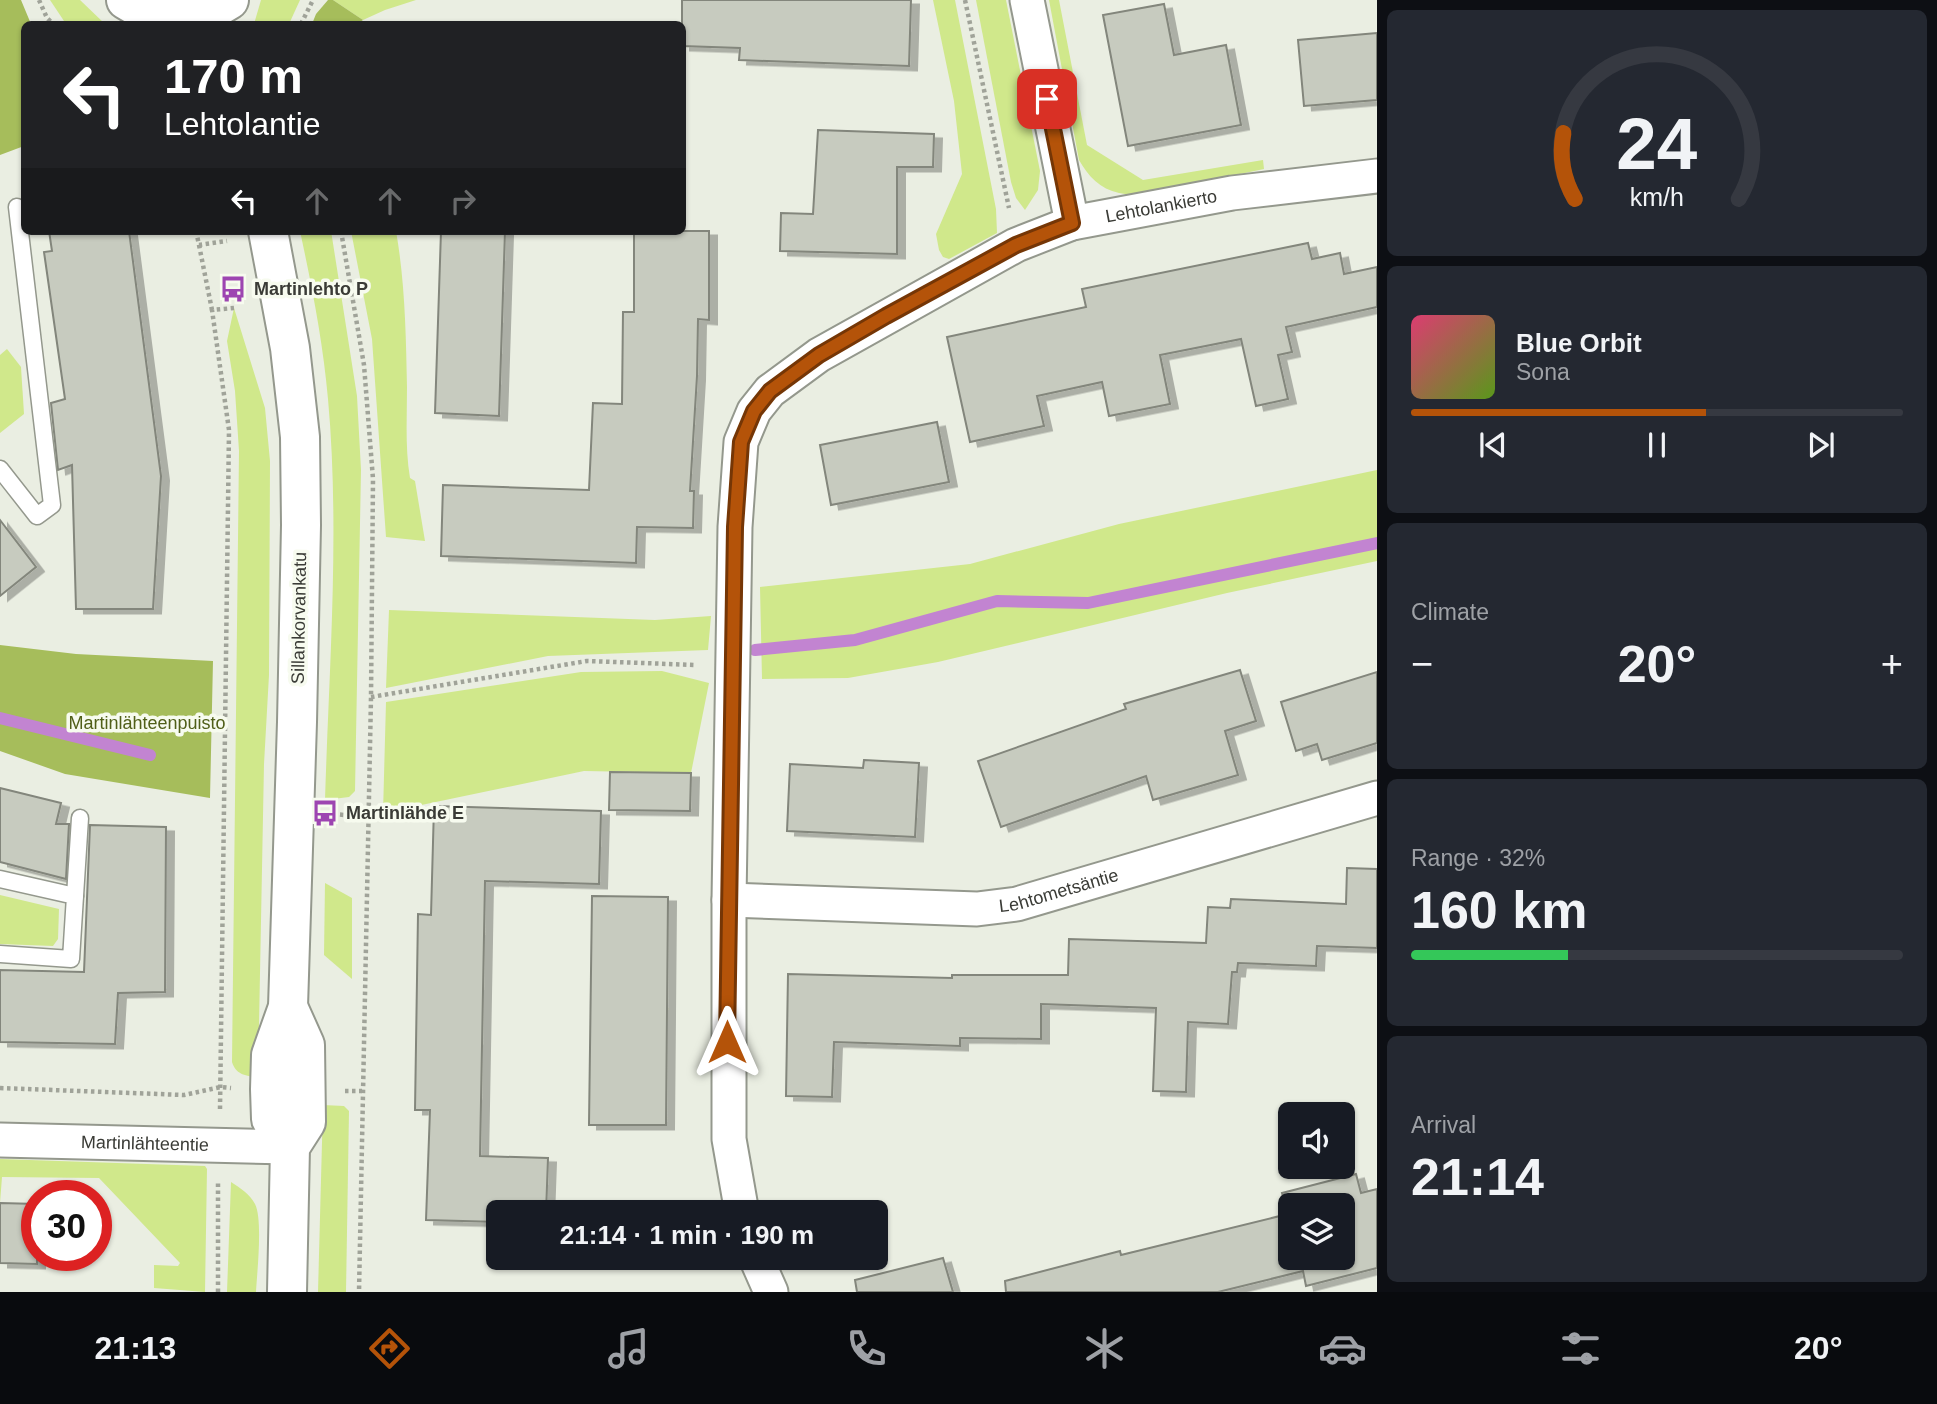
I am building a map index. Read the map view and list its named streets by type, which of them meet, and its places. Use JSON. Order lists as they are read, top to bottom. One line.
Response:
{"streets":{"main road":["Sillankorvankatu"],"street":["Lehtolankierto","Lehtometsäntie","Martinlähteentie"]},"crossings":[["Lehtolankierto","Lehtometsäntie"],["Sillankorvankatu","Martinlähteentie"]],"parks":["Martinlähteenpuisto"],"places":{"bus stop":["Martinlehto P","Martinlähde E"]},"page":{"turn":["170 m","Lehtolantie"],"song":["Blue Orbit","Sona"],"tile":["Climate",["Range · 32%","160 km"],["Arrival","21:14"]],"heat":["−","20°","+"],"limit":"30","trip":"21:14 · 1 min · 190 m","tabs":["21:13","20°"],"gauge":["24","km/h"]}}
